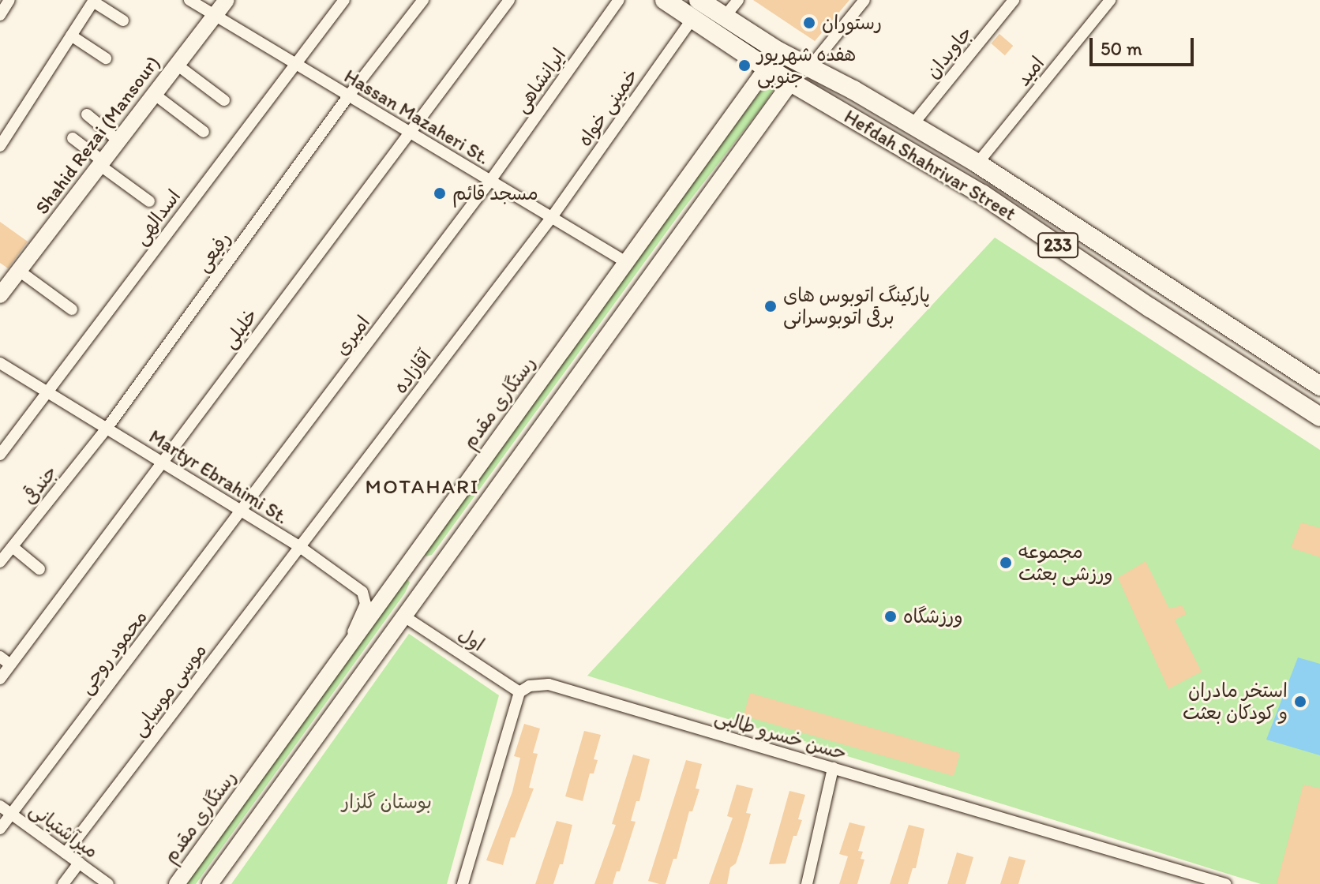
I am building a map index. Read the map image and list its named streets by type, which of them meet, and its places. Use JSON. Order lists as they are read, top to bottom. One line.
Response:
{"streets":{"main road":["Shahid Rezai (Mansour)","Hefdah Shahrivar Street","233","رستگاری مقدم"],"street":["جاویدان","امید","ایرانشاهی","خمینی خواه","Hassan Mazaheri St.","اسدالهی","رفیعی","خلیلی","امیری","آقازاده","Martyr Ebrahimi St.","جندقی","اول","محمود روحی","موسی موسایی","حسن خسرو طالبی","میرآشتیانی"]},"crossings":[["جاویدان","Hefdah Shahrivar Street"],["امید","Hefdah Shahrivar Street"],["ایرانشاهی","Hassan Mazaheri St."],["ایرانشاهی","امیری"],["خمینی خواه","Hassan Mazaheri St."],["خمینی خواه","Hefdah Shahrivar Street"],["خمینی خواه","آقازاده"],["Hassan Mazaheri St.","Shahid Rezai (Mansour)"],["Hassan Mazaheri St.","اسدالهی"],["Hassan Mazaheri St.","رفیعی"],["Hassan Mazaheri St.","خلیلی"],["Hassan Mazaheri St.","امیری"],["Hassan Mazaheri St.","آقازاده"],["Hassan Mazaheri St.","رستگاری مقدم"],["Hefdah Shahrivar Street","رستگاری مقدم"],["اسدالهی","Martyr Ebrahimi St."],["رفیعی","Martyr Ebrahimi St."],["رفیعی","جندقی"],["خلیلی","Martyr Ebrahimi St."],["امیری","Martyr Ebrahimi St."],["امیری","محمود روحی"],["آقازاده","Martyr Ebrahimi St."],["آقازاده","موسی موسایی"],["رستگاری مقدم","Martyr Ebrahimi St."],["Martyr Ebrahimi St.","جندقی"],["Martyr Ebrahimi St.","محمود روحی"],["Martyr Ebrahimi St.","موسی موسایی"],["اول","حسن خسرو طالبی"],["محمود روحی","میرآشتیانی"],["موسی موسایی","میرآشتیانی"]],"districts":["MOTAHARI"],"parks":["بوستان گلزار"],"places":["رستوران","هفده شهریور جنوبی","مسجد قائم","پارکینگ اتوبوس های برقی اتوبوسرانی","مجموعه ورزشی بعثت","ورزشگاه","استخر مادران و کودکان بعثت"],"scale_bar":"50 m"}
